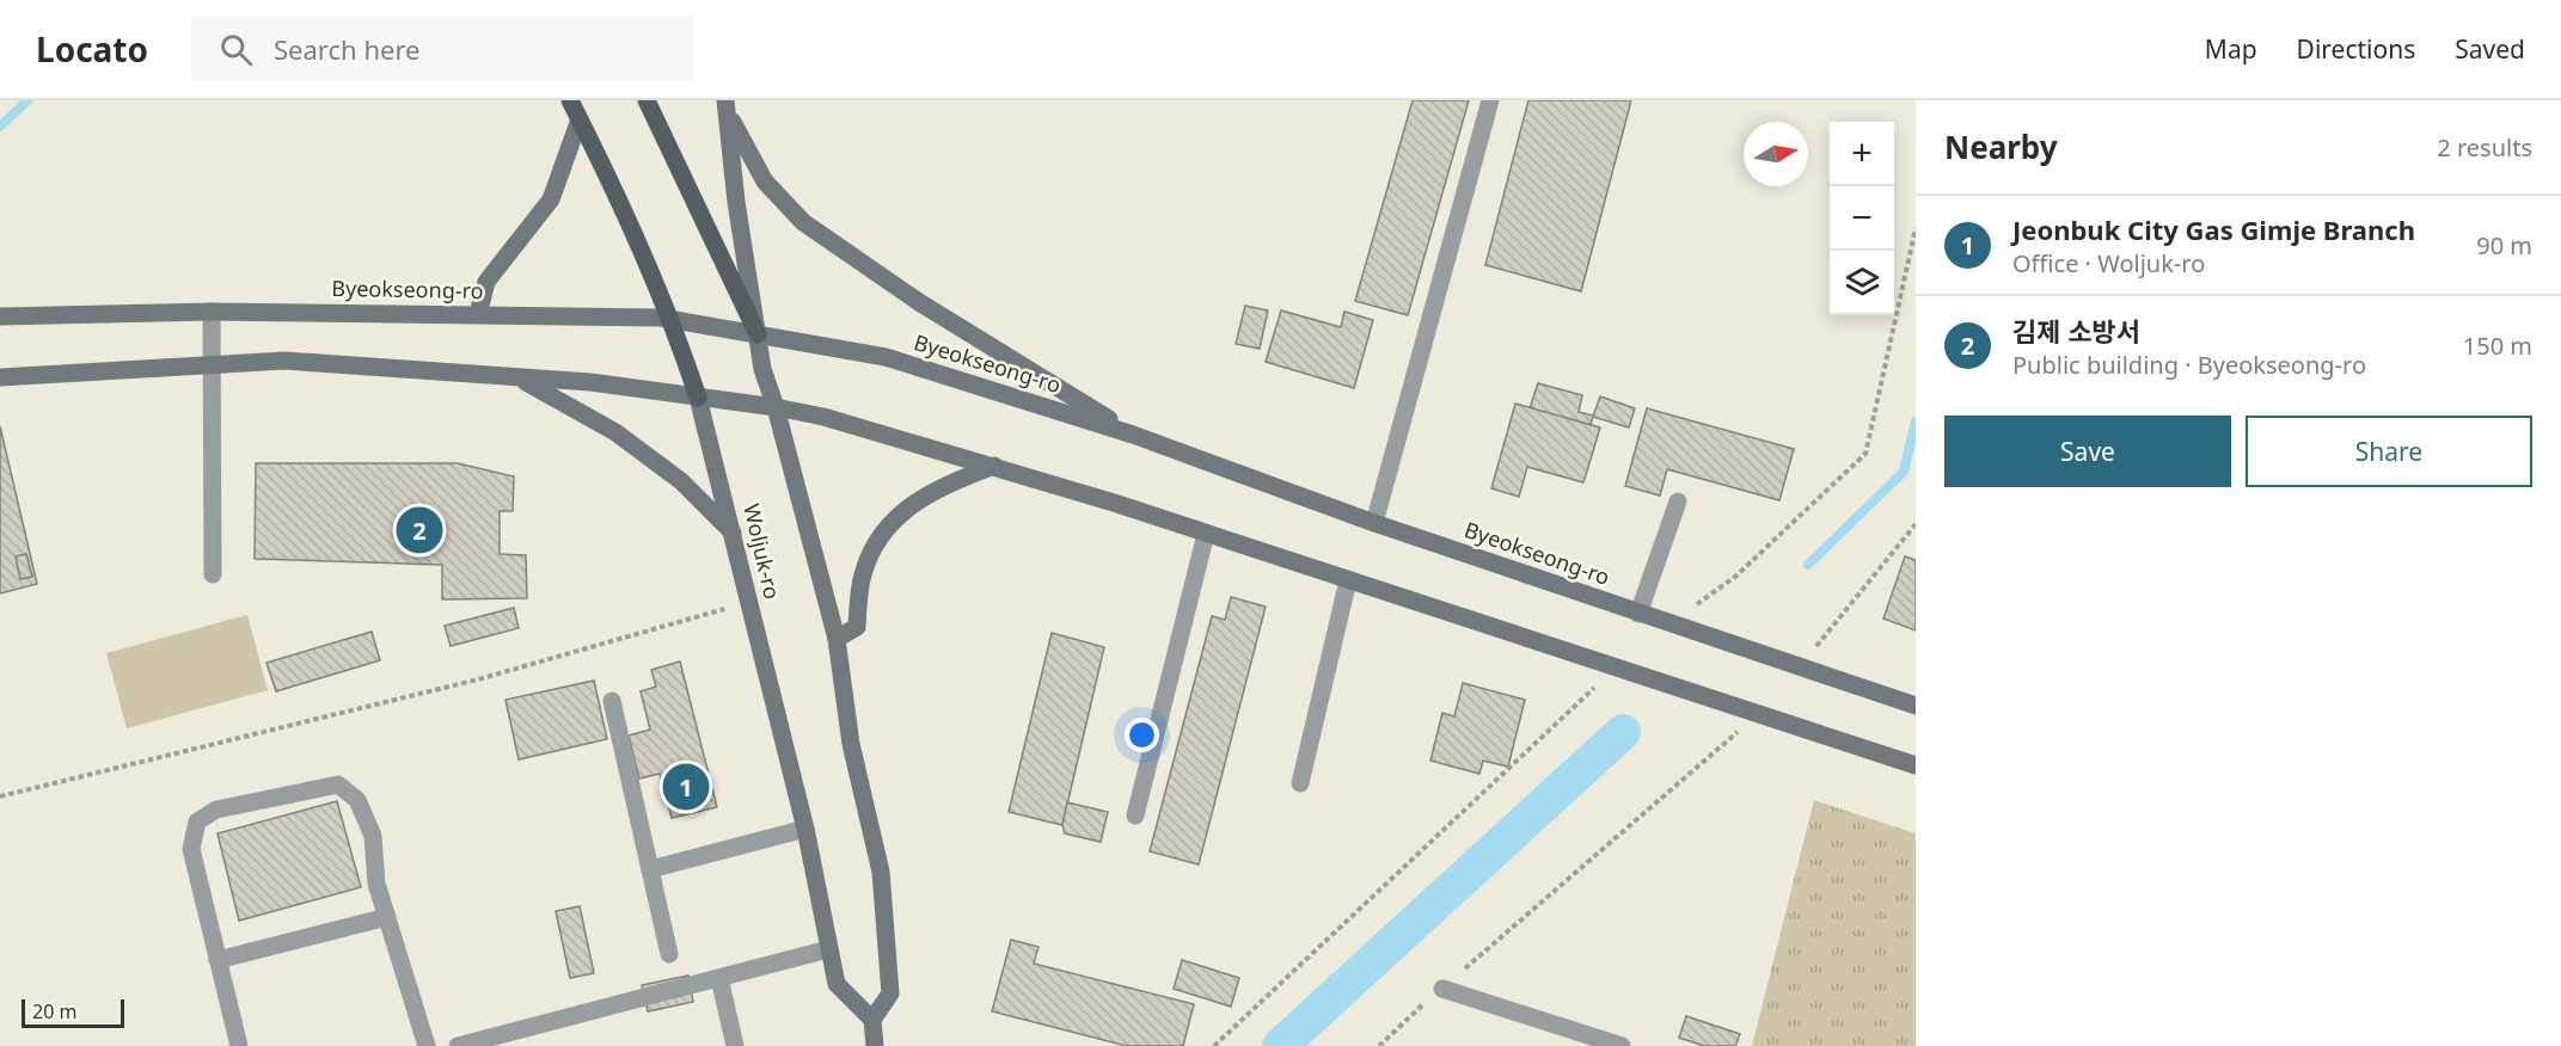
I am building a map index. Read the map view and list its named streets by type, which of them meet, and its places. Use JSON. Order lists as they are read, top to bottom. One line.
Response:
{"streets":{"main road":["Byeokseong-ro","Woljuk-ro"]},"crossings":[["Byeokseong-ro","Woljuk-ro"]],"scale_bar":"20 m","north":"right","page":{"header":"Locato","search":"Search here","nav":["Map","Directions","Saved"],"heading":["Nearby","2 results"],"map_buttons":["+","−"],"list":[{"mark":"1","name":"Jeonbuk City Gas Gimje Branch","note":"Office · Woljuk-ro","value":"90 m"},{"mark":"2","name":"김제 소방서","note":"Public building · Byeokseong-ro","value":"150 m"}],"buttons":["Save","Share"],"pins":["2","1"],"scale":"20 m"}}
